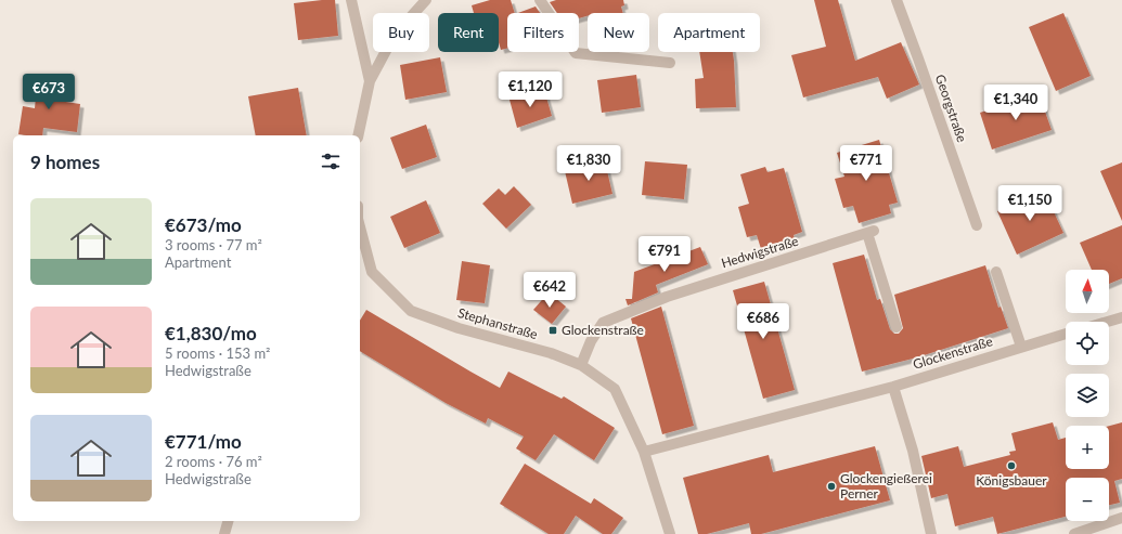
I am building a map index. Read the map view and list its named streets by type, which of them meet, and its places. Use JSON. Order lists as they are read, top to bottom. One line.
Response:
{"streets":{"street":["Georgstraße","Hedwigstraße","Stephanstraße","Glockenstraße"]},"crossings":[["Hedwigstraße","Stephanstraße"],["Stephanstraße","Glockenstraße"]],"places":{"transit":["Glockenstraße"],"other":["Königsbauer","Glockengießerei Perner"]},"north":"top","page":{"chip":["Buy","Rent","Filters","New","Apartment"],"price":["€1,120","€673","€1,340","€1,830","€771","€1,150","€791","€642","€686"],"heading":"9 homes","list":[{"name":"€673/mo","note":"3 rooms · 77 m² · Apartment"},{"name":"€1,830/mo","note":"5 rooms · 153 m² · Hedwigstraße"},{"name":"€771/mo","note":"2 rooms · 76 m² · Hedwigstraße"}],"map_buttons":["+","−"]}}
